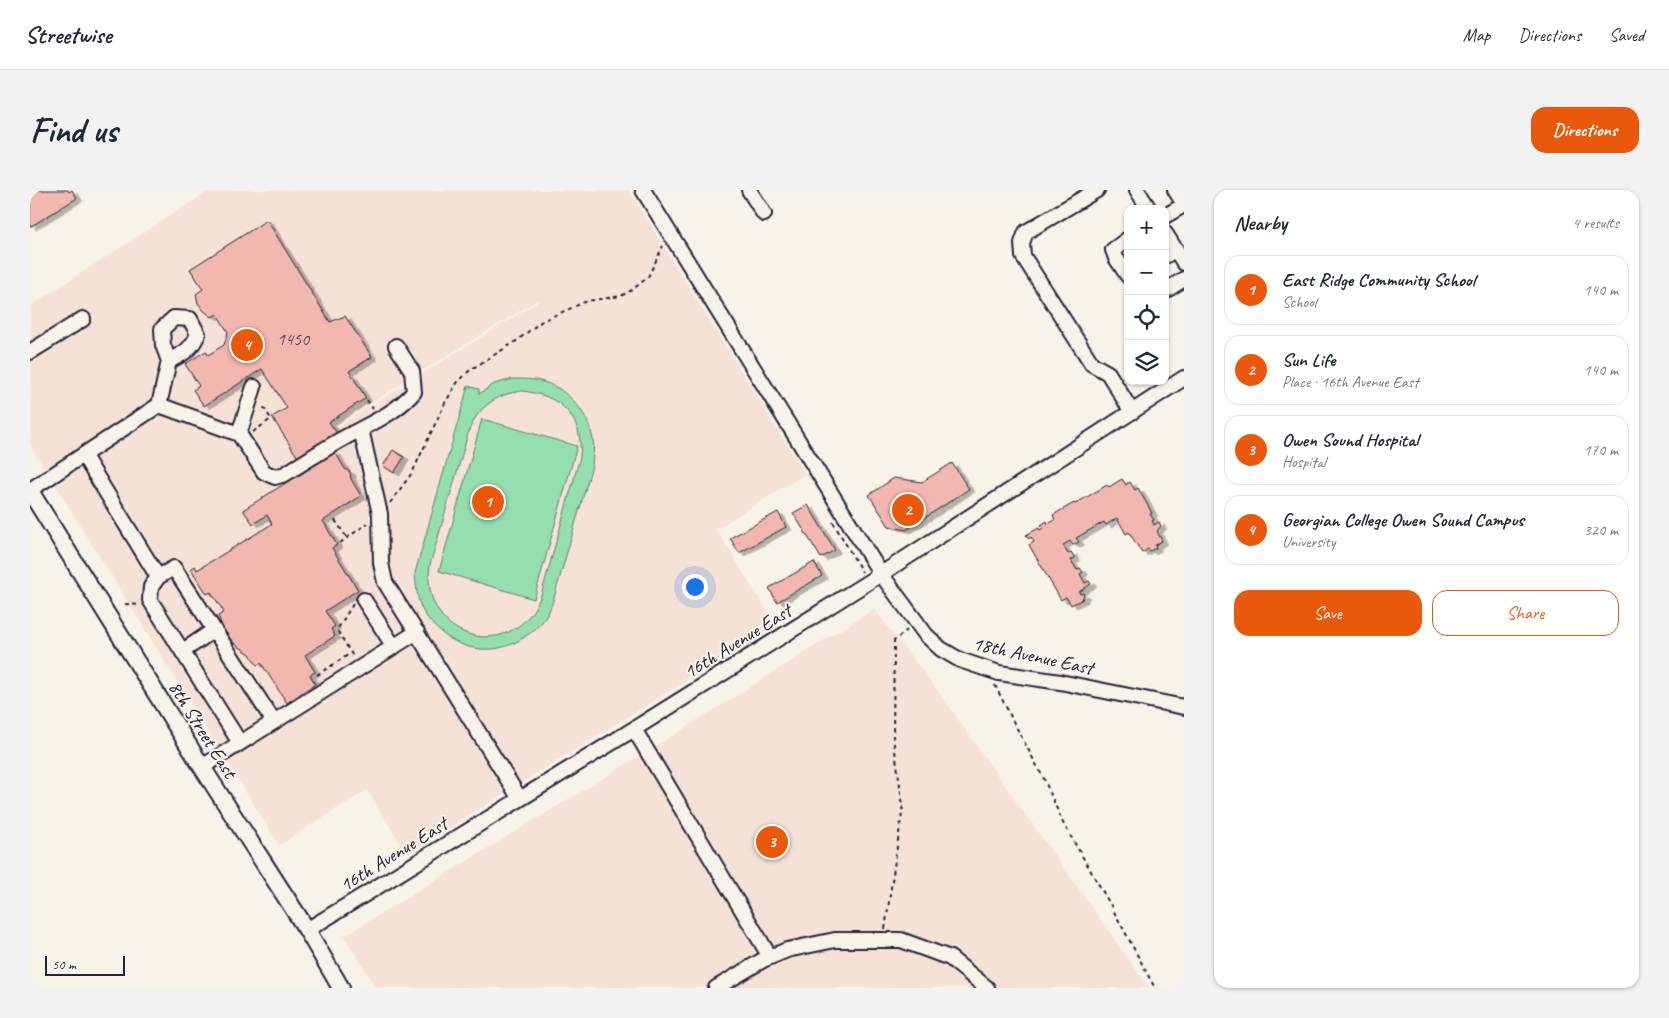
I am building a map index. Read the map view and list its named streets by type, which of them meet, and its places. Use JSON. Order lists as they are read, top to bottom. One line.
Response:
{"streets":{"main road":["8th Street East"],"street":["16th Avenue East","18th Avenue East"]},"crossings":[["16th Avenue East","18th Avenue East"],["16th Avenue East","8th Street East"]],"house_numbers":["1450"],"scale_bar":"50 m","page":{"header":"Streetwise","nav":["Map","Directions","Saved"],"buttons":["Directions",["Save","Share"]],"title":"Find us","heading":["Nearby","4 results"],"map_buttons":["+","−"],"list":[{"mark":"1","name":"East Ridge Community School","note":"School","value":"140 m"},{"mark":"2","name":"Sun Life","note":"Place · 16th Avenue East","value":"140 m"},{"mark":"3","name":"Owen Sound Hospital","note":"Hospital","value":"170 m"},{"mark":"4","name":"Georgian College Owen Sound Campus","note":"University","value":"320 m"}],"pins":["4","1","2","3"],"scale":"50 m"}}
